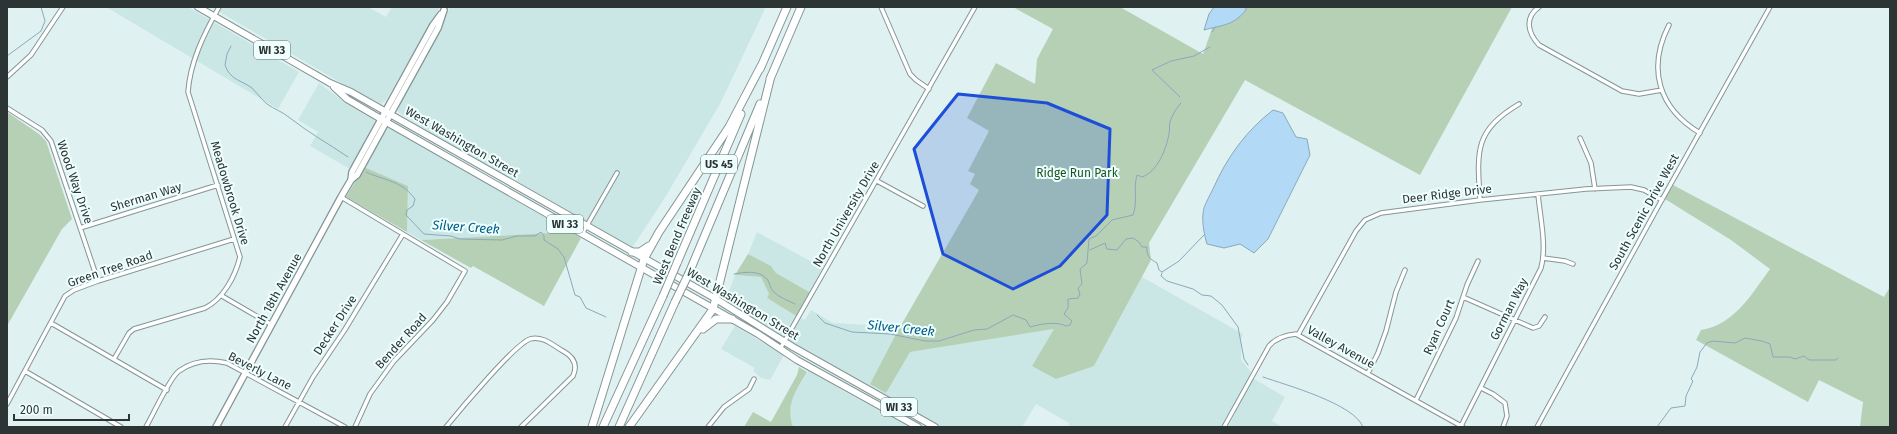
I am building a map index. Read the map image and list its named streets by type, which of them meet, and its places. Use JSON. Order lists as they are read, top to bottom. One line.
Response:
{"streets":{"highway":["US 45","West Bend Freeway"],"main road":["WI 33","West Washington Street"],"street":["Wood Way Drive","Meadowbrook Drive","Deer Ridge Drive","Sherman Way","South Scenic Drive West","North University Drive","Green Tree Road","North 18th Avenue","Gorman Way","Decker Drive","Ryan Court","Bender Road","Valley Avenue","Beverly Lane"]},"crossings":[["West Washington Street","Meadowbrook Drive"],["West Washington Street","North University Drive"],["West Washington Street","North 18th Avenue"],["Wood Way Drive","Sherman Way"],["Wood Way Drive","Green Tree Road"],["Meadowbrook Drive","Sherman Way"],["Meadowbrook Drive","Green Tree Road"],["Deer Ridge Drive","South Scenic Drive West"],["Deer Ridge Drive","Gorman Way"],["Deer Ridge Drive","Valley Avenue"],["North 18th Avenue","Beverly Lane"],["Gorman Way","Valley Avenue"],["Decker Drive","Bender Road"],["Decker Drive","Beverly Lane"],["Ryan Court","Valley Avenue"]],"water":["Silver Creek"],"parks":["Ridge Run Park"],"scale_bar":"200 m"}
